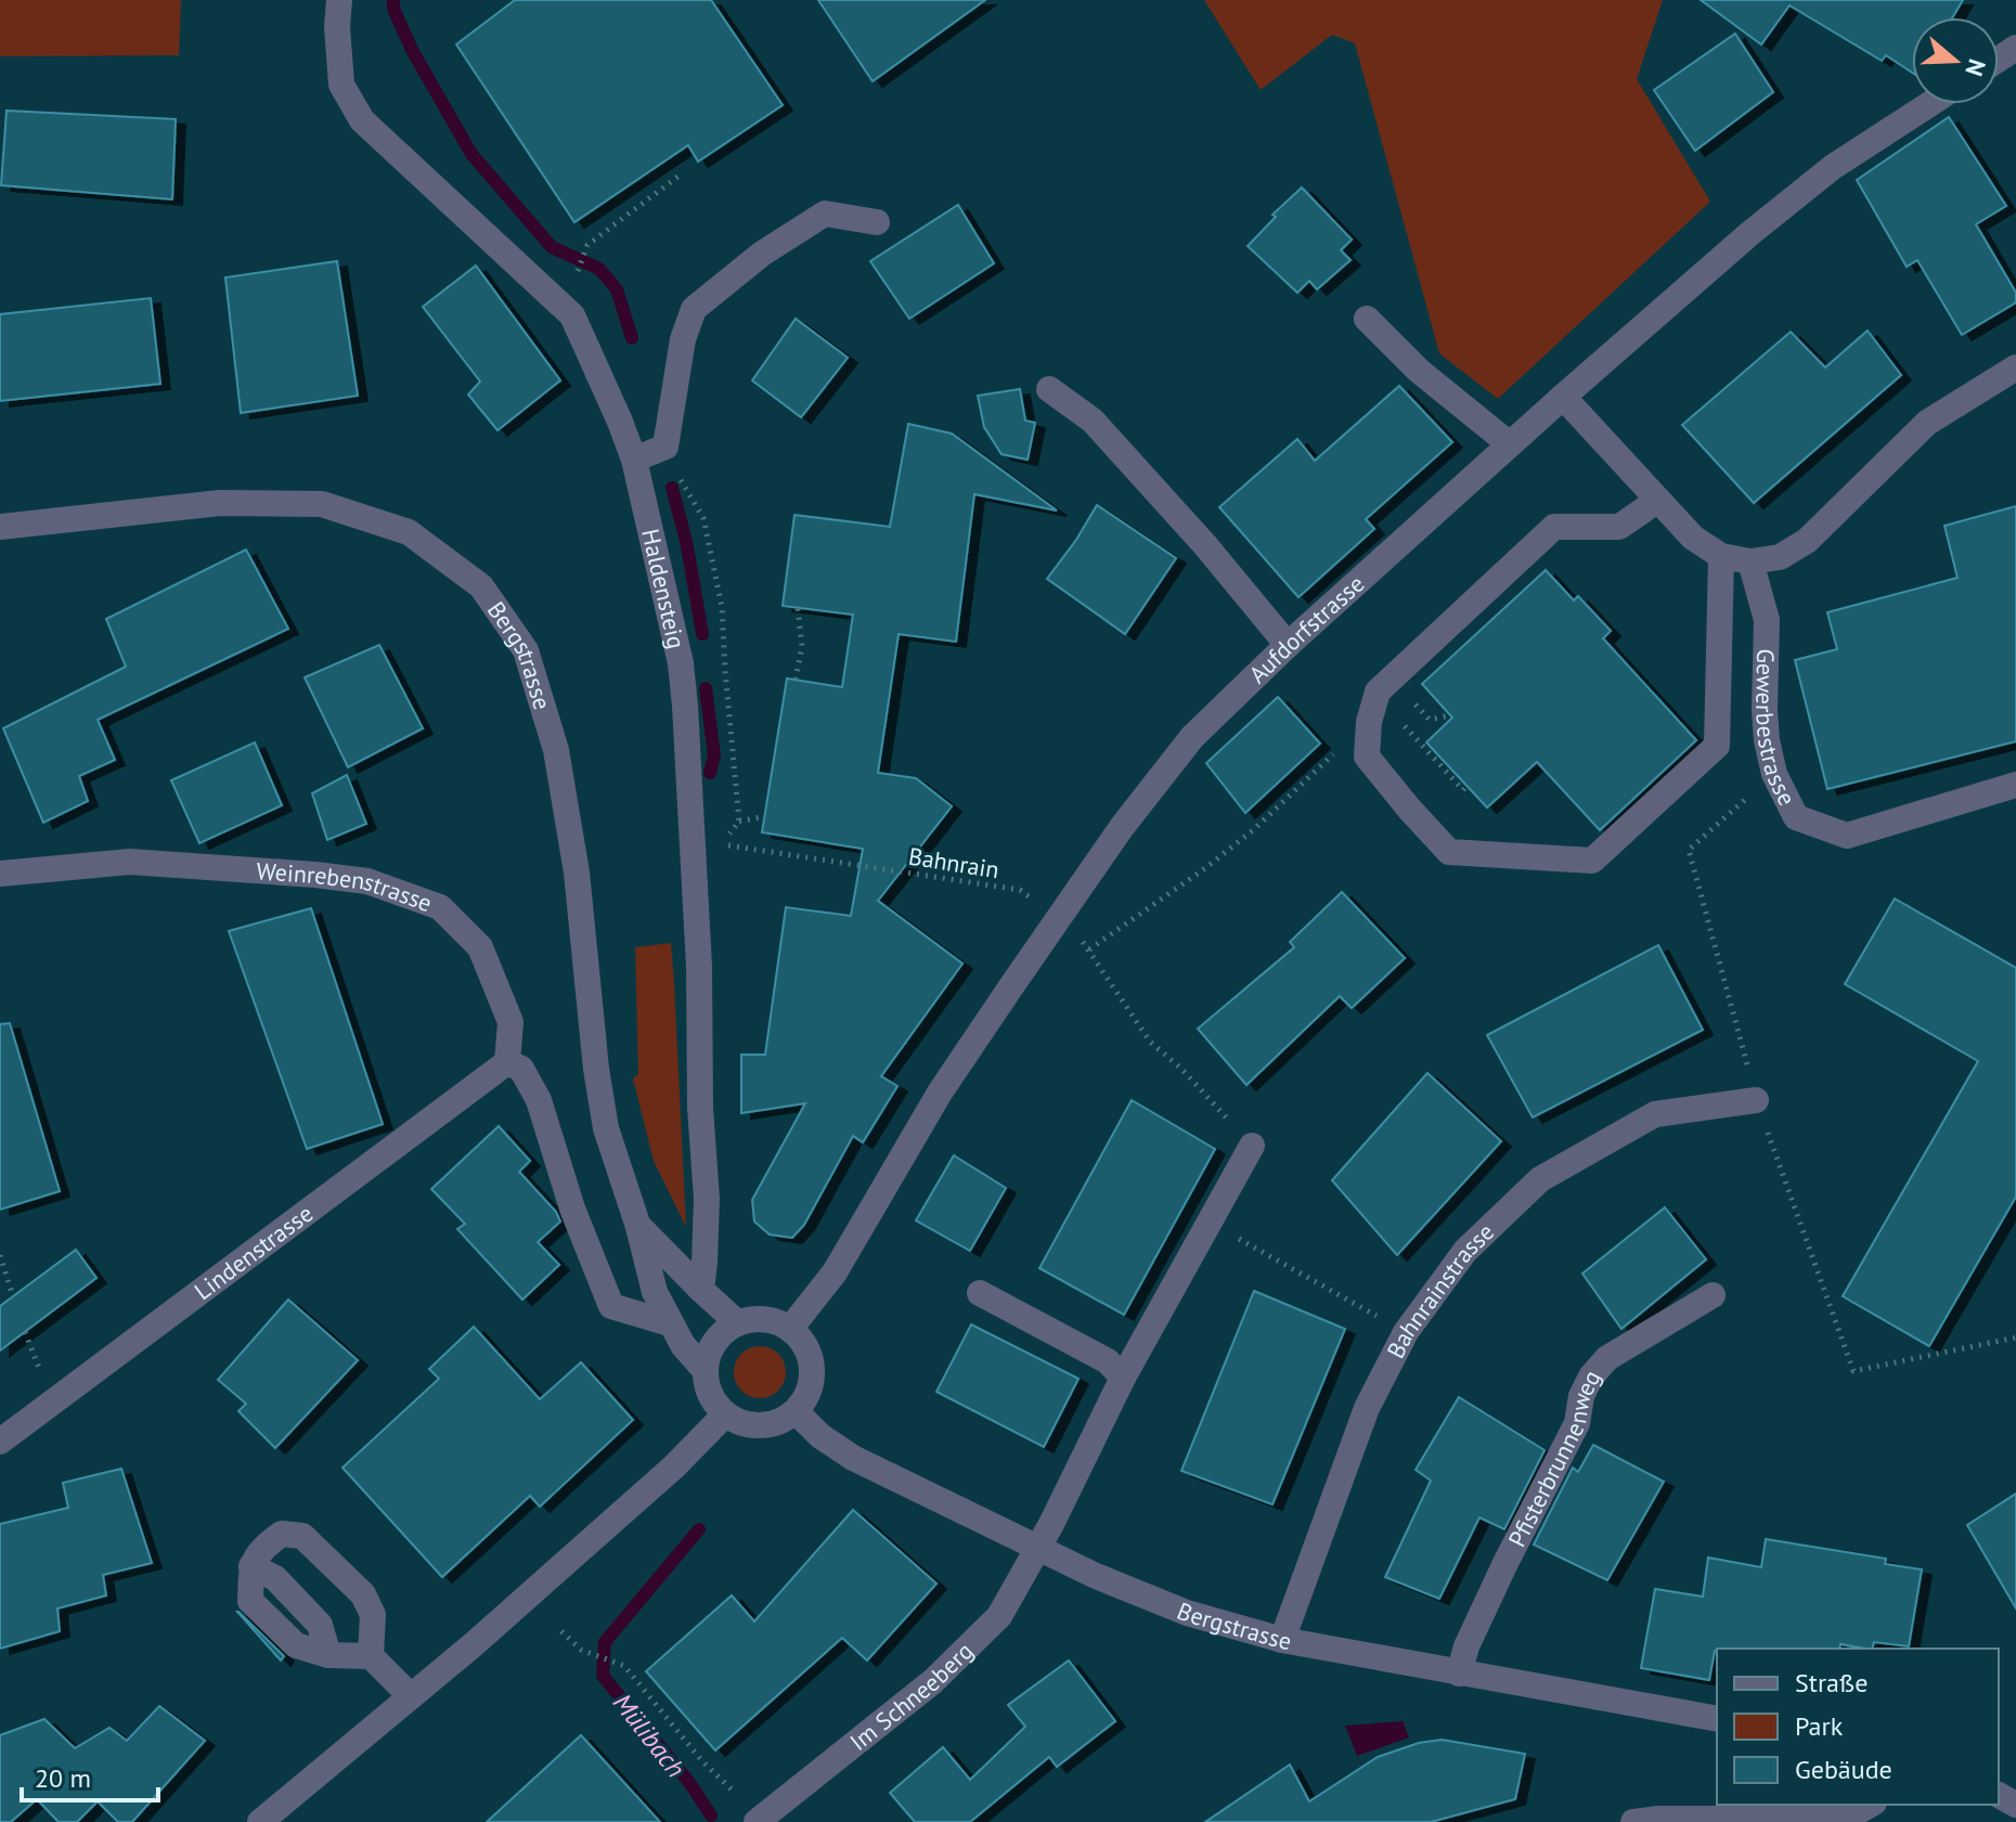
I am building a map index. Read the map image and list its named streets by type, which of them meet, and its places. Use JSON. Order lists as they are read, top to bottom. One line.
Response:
{"streets":{"street":["Haldensteig","Aufdorfstrasse","Bergstrasse","Gewerbestrasse","Weinrebenstrasse","Lindenstrasse","Bahnrainstrasse","Pfisterbrunnenweg","Im Schneeberg"],"path":["Bahnrain"]},"crossings":[["Haldensteig","Bergstrasse"],["Haldensteig","Bahnrain"],["Aufdorfstrasse","Bergstrasse"],["Aufdorfstrasse","Bahnrain"],["Bergstrasse","Bahnrainstrasse"],["Bergstrasse","Pfisterbrunnenweg"],["Bergstrasse","Im Schneeberg"],["Bahnrain","Im Schneeberg"],["Weinrebenstrasse","Lindenstrasse"]],"water":["Mülibach"],"legend":["Straße","Park","Gebäude"],"scale_bar":"20 m","north":"right"}
